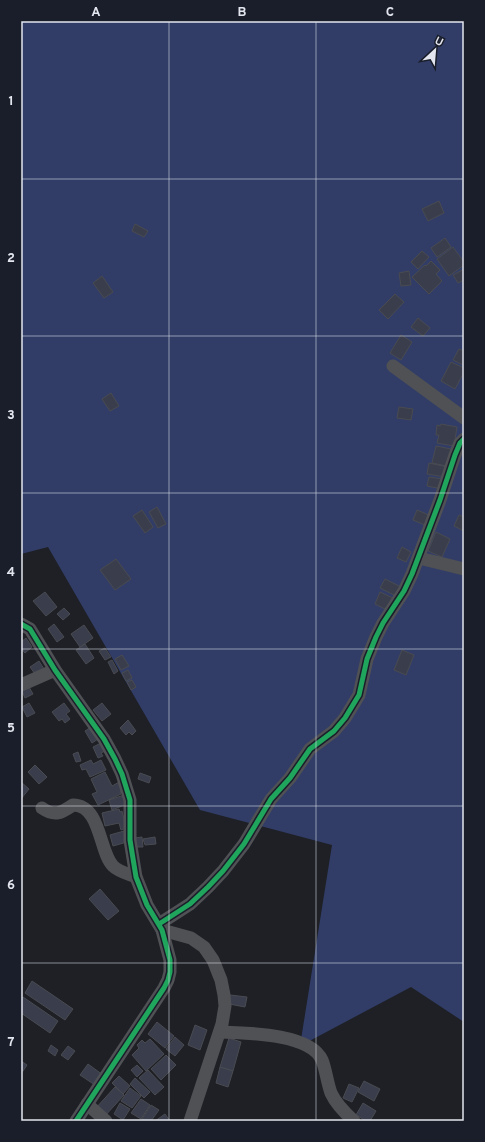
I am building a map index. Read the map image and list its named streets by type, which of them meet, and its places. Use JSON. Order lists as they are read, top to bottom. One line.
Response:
{"north":"top right","grid":{"columns":["A","B","C"],"rows":["1","2","3","4","5","6","7"]}}
